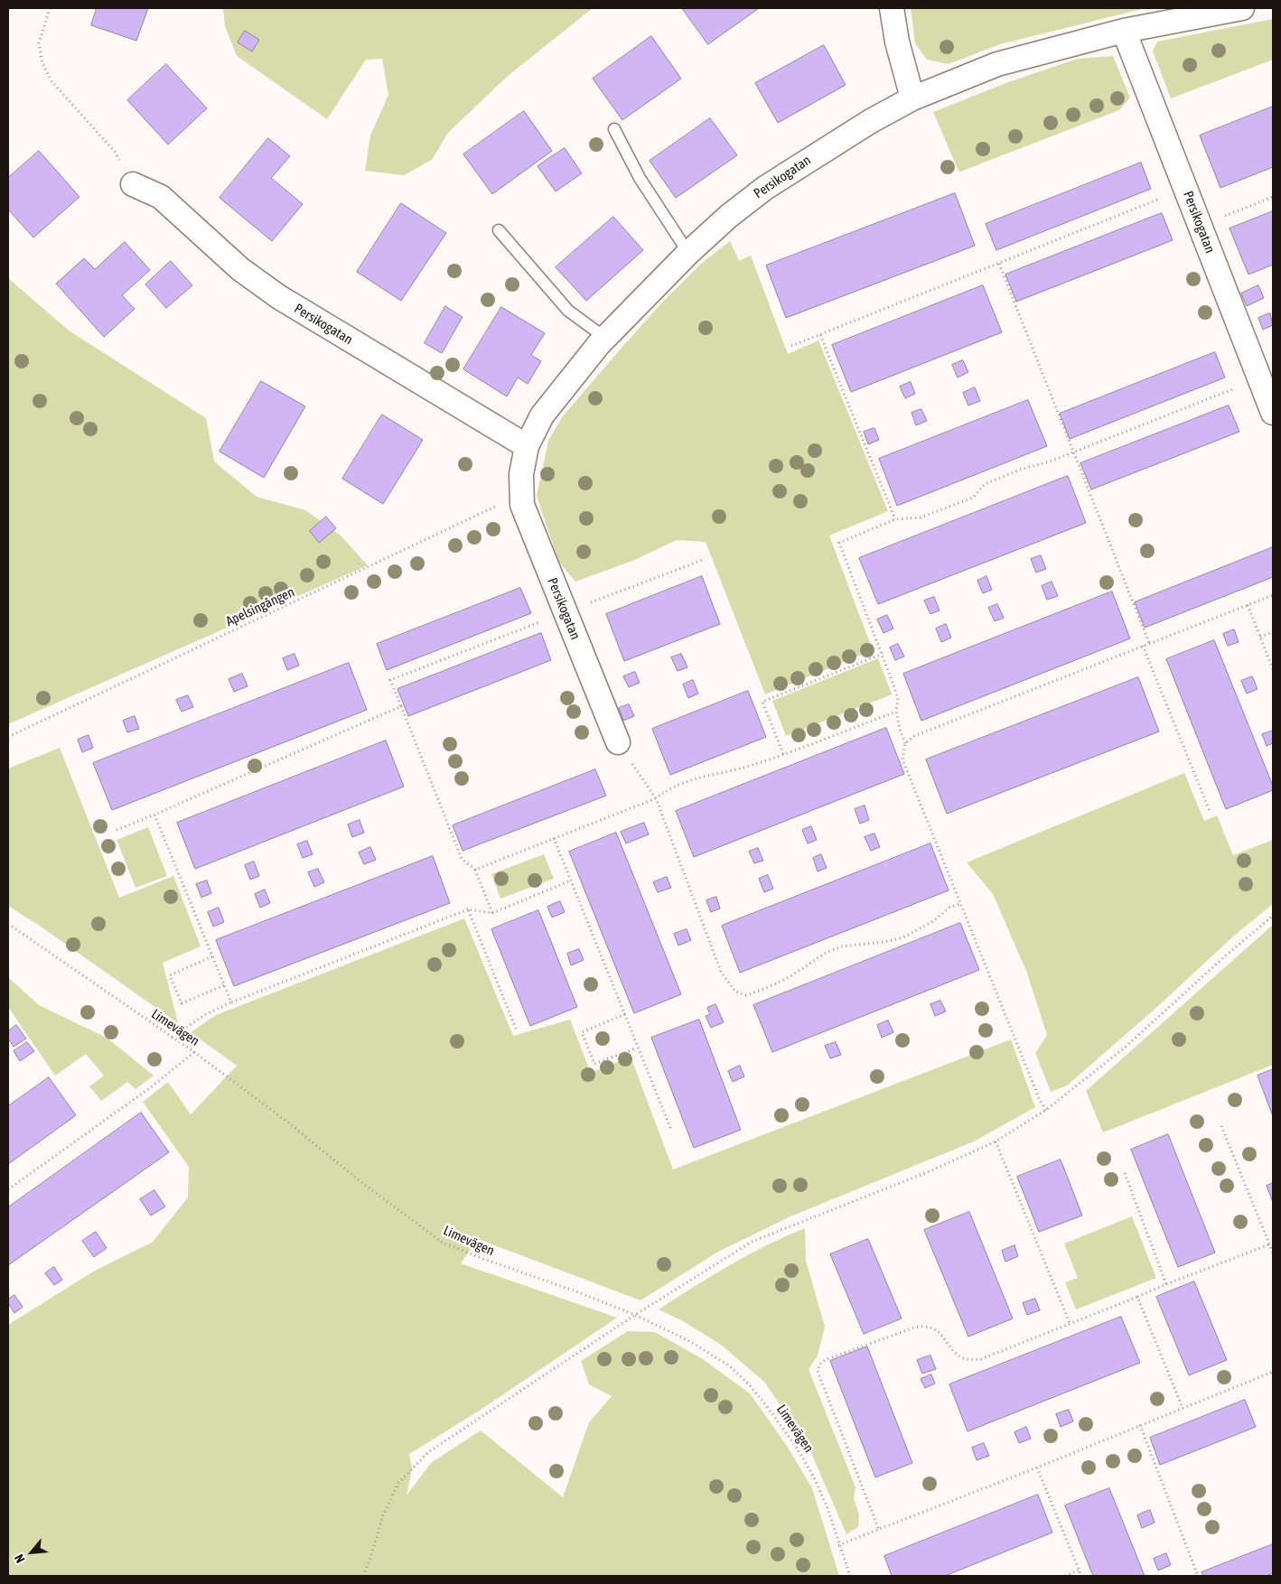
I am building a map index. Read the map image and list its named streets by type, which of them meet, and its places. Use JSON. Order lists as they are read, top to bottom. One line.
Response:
{"streets":{"street":["Persikogatan"],"path":["Apelsingången","Limevägen"]},"crossings":[["Persikogatan","Apelsingången"]],"north":"bottom left"}
